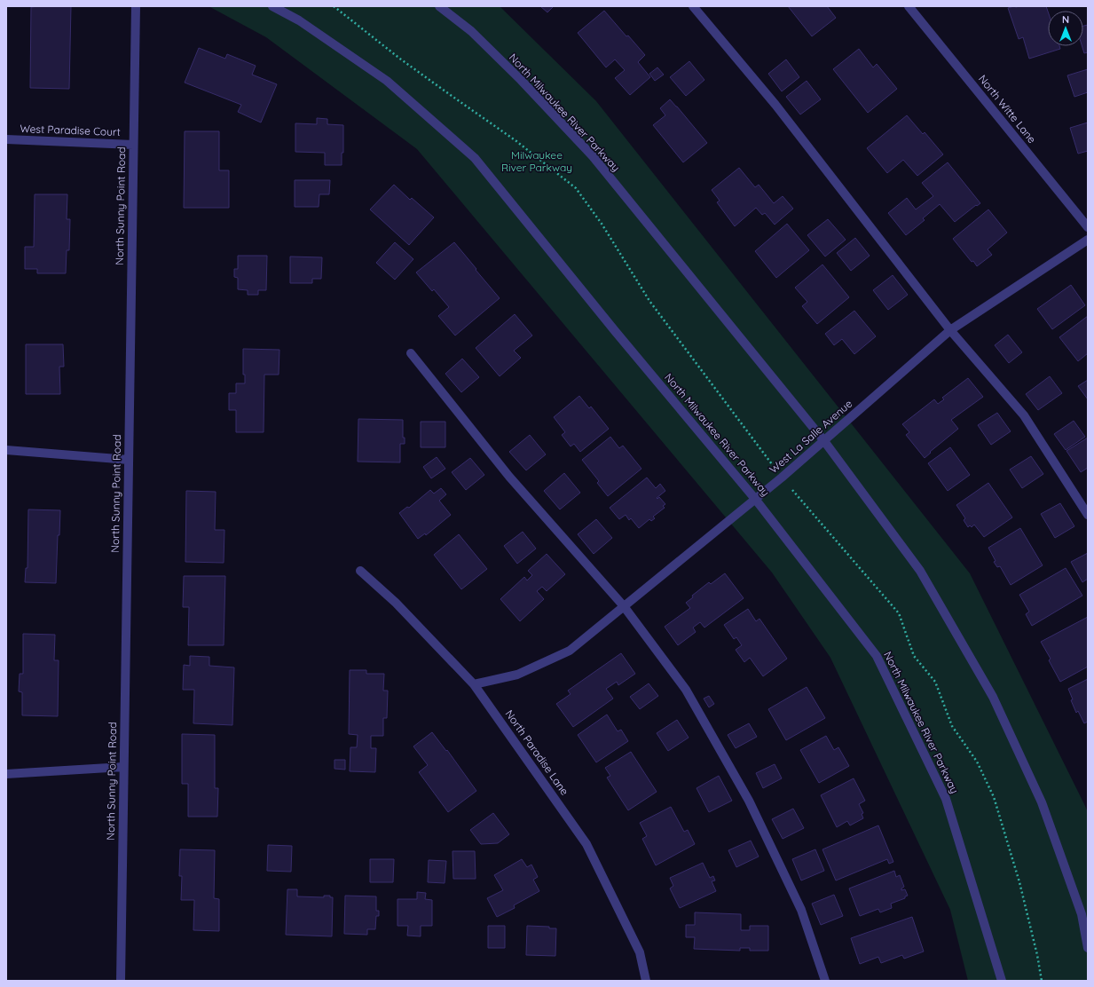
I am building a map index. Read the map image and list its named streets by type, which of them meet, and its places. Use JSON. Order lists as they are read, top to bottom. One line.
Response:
{"streets":{"street":["North Witte Lane","North Milwaukee River Parkway","West Paradise Court","North Sunny Point Road","West La Salle Avenue","North Paradise Lane"]},"crossings":[["North Milwaukee River Parkway","West La Salle Avenue"],["West Paradise Court","North Sunny Point Road"],["West La Salle Avenue","North Paradise Lane"]],"parks":["Milwaukee River Parkway"],"north":"top"}
